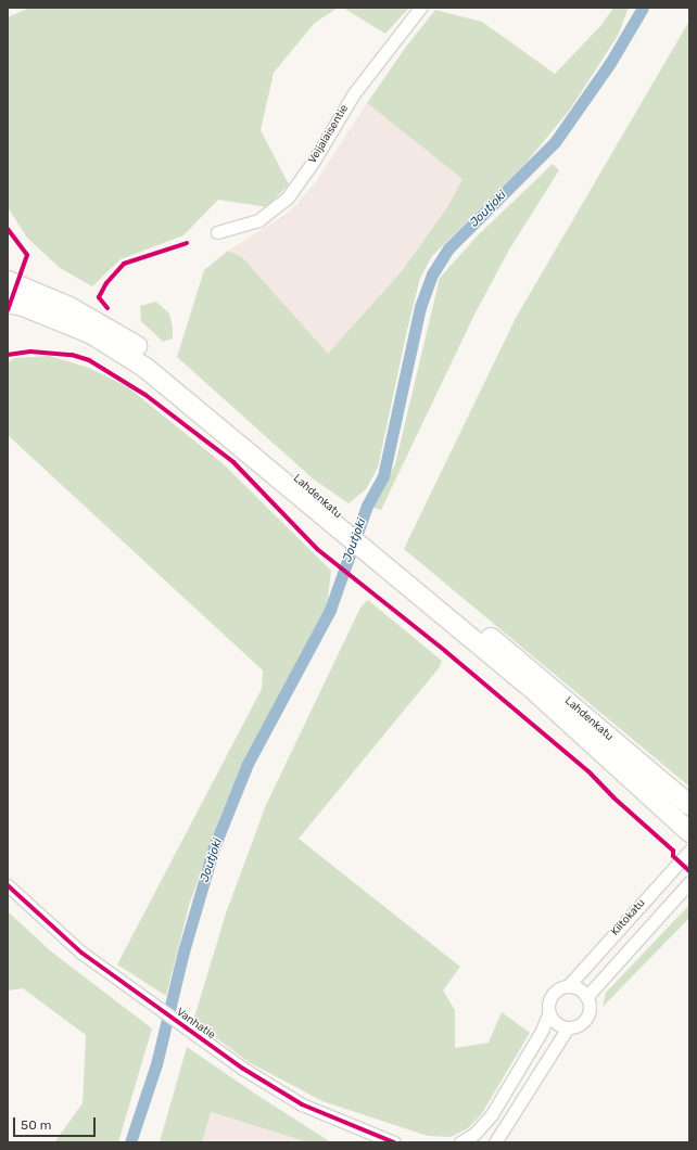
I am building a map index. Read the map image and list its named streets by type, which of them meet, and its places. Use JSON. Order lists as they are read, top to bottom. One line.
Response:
{"streets":{"main road":["Lahdenkatu"],"street":["Veijalaisentie","Kiitokatu","Vanhatie"]},"water":["Joutjoki"],"scale_bar":"50 m"}
